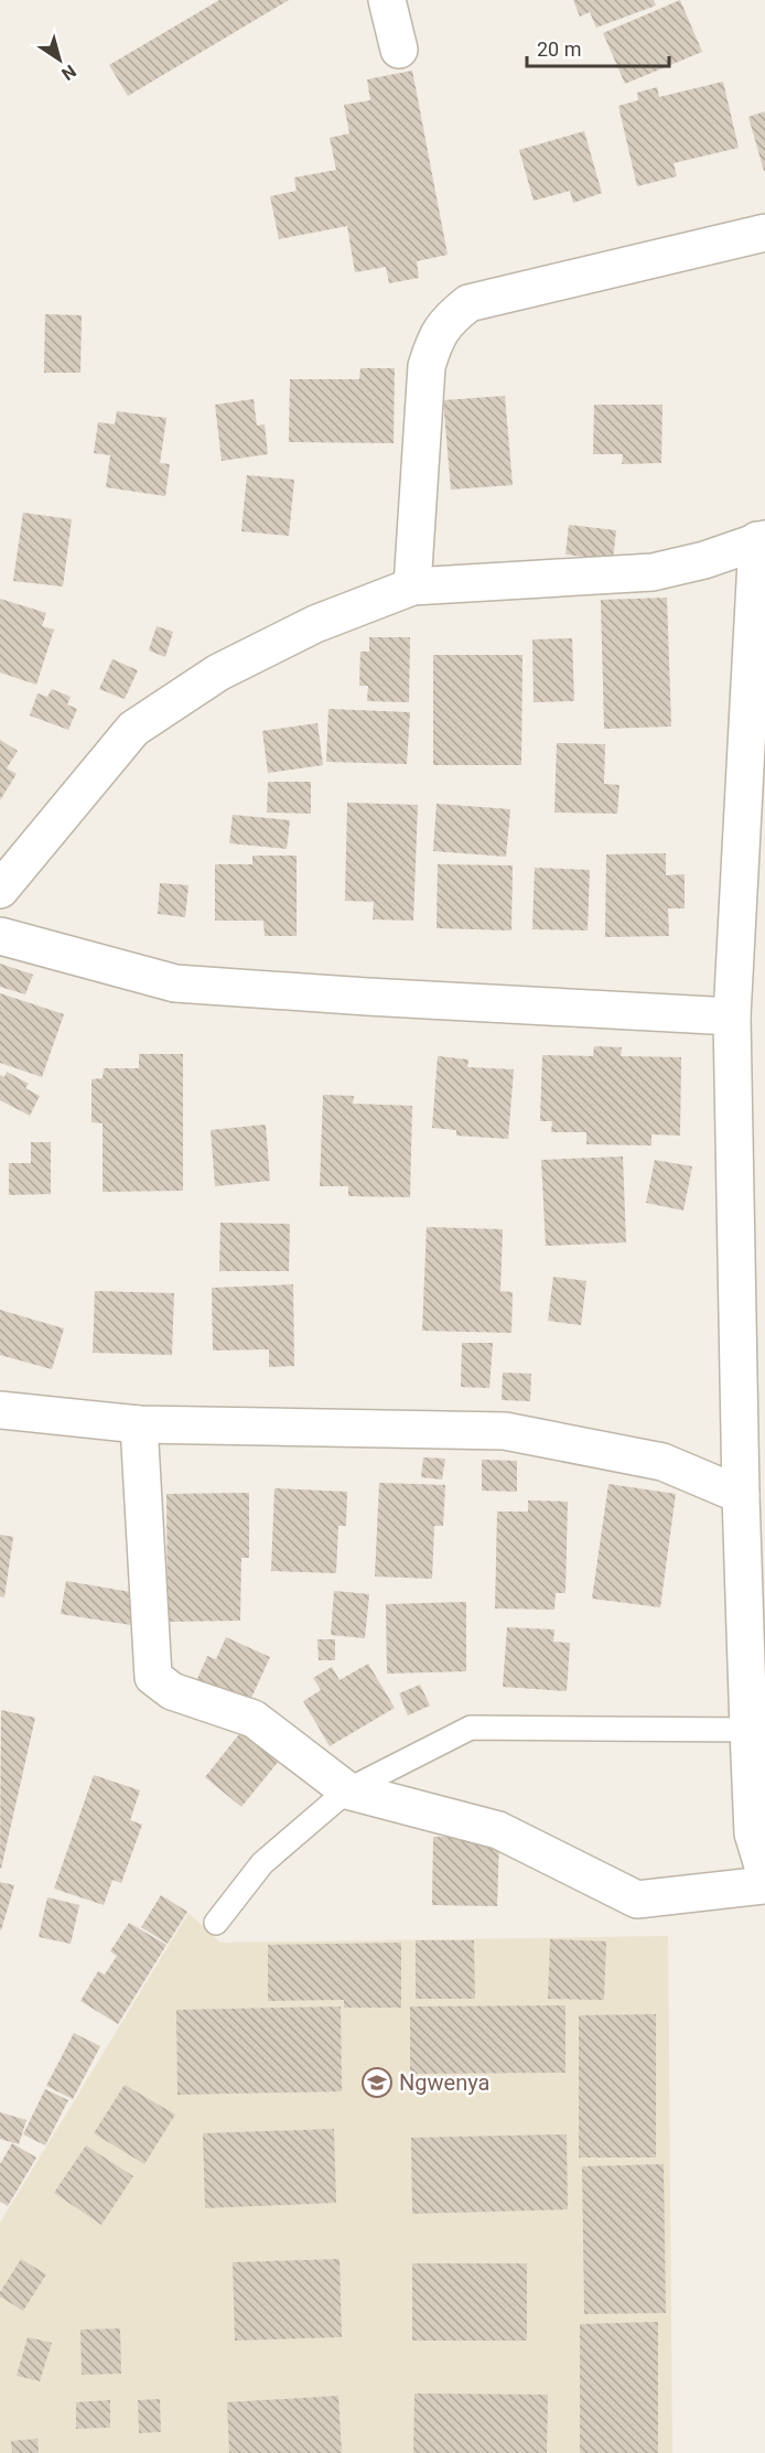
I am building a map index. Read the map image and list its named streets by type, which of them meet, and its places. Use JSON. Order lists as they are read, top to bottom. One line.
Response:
{"places":{"school or university":["Ngwenya"]},"scale_bar":"20 m","north":"bottom right"}
